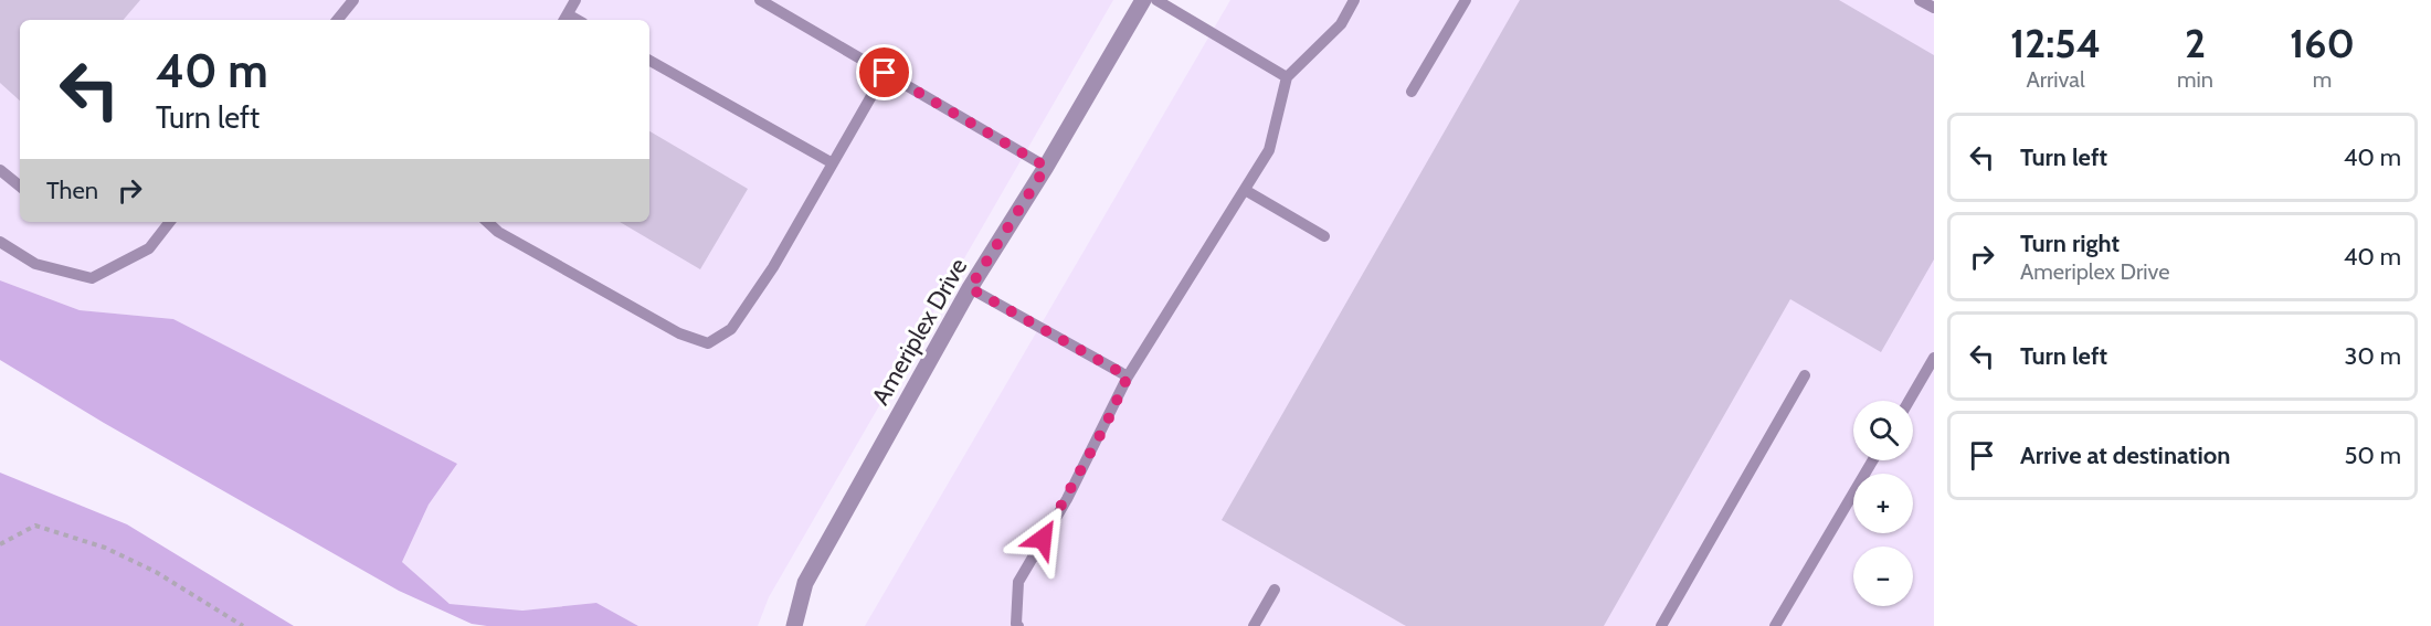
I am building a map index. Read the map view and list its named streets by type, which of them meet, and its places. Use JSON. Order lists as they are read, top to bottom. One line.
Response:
{"streets":{"street":["Ameriplex Drive"]},"page":{"eta":["12:54","Arrival","2","min","160","m"],"turn":["40 m","Turn left"],"list":[{"name":"Turn left","value":"40 m"},{"name":"Turn right","note":"Ameriplex Drive","value":"40 m"},{"name":"Turn left","value":"30 m"},{"name":"Arrive at destination","value":"50 m"}],"then":"Then","map_buttons":["+","−"]}}
